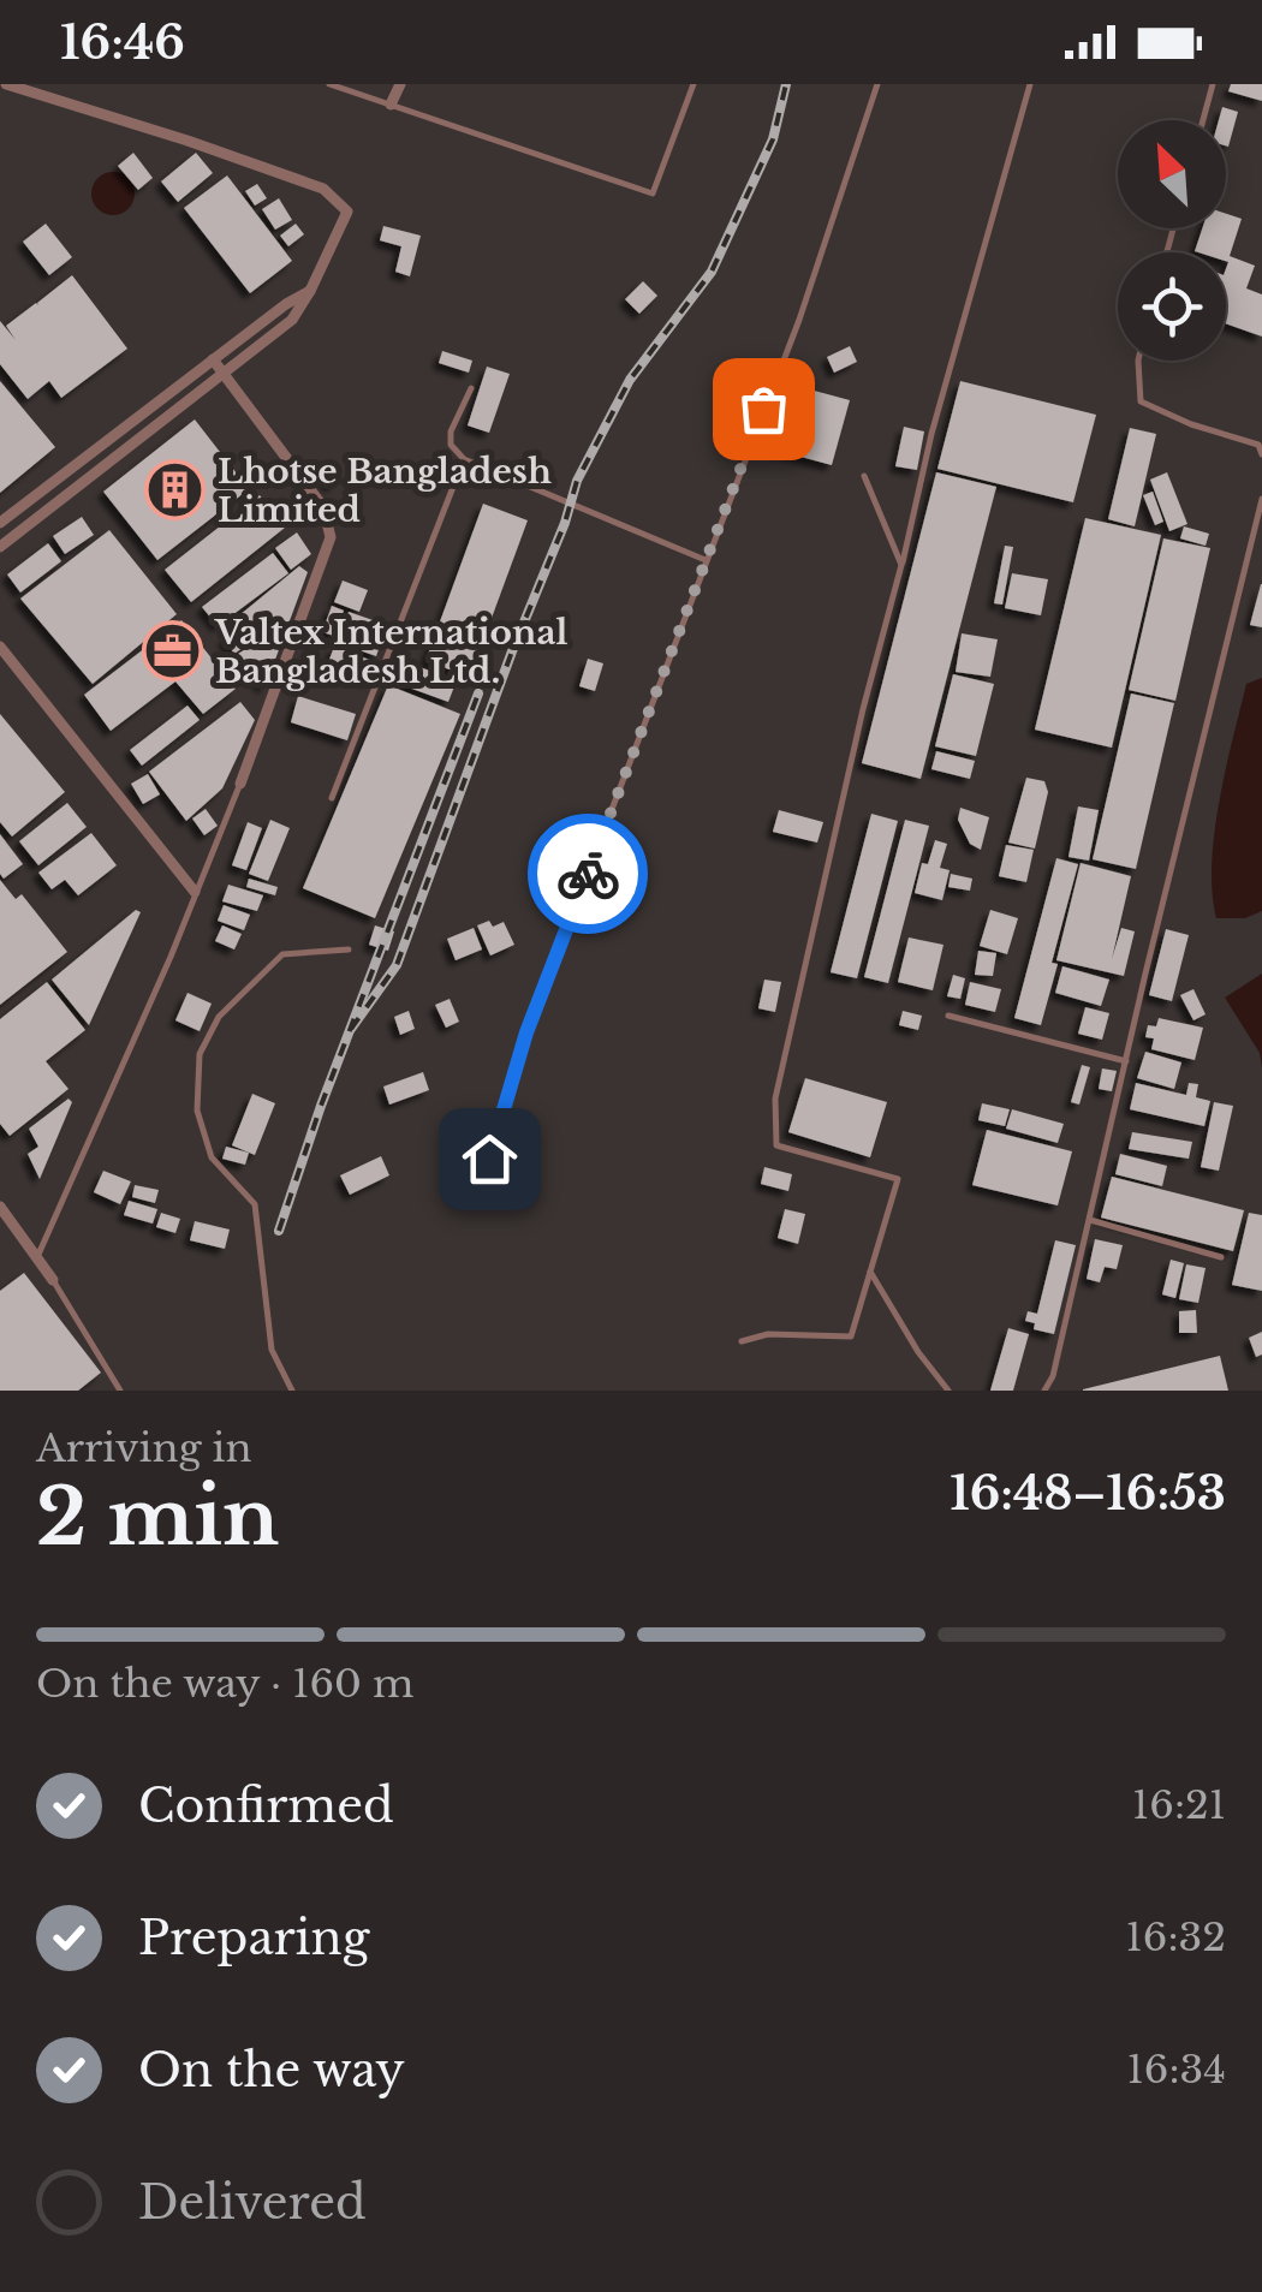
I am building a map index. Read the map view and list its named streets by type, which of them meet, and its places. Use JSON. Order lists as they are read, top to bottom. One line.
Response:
{"places":{"building":["Lhotse Bangladesh Limited"],"office":["Valtex International Bangladesh Ltd."]},"north":"top left","page":{"status":"16:46","heading":["2 min","Arriving in","16:48–16:53"],"bar":"On the way · 160 m","list":[["Confirmed","16:21"],["Preparing","16:32"],["On the way","16:34"],"Delivered"]}}
